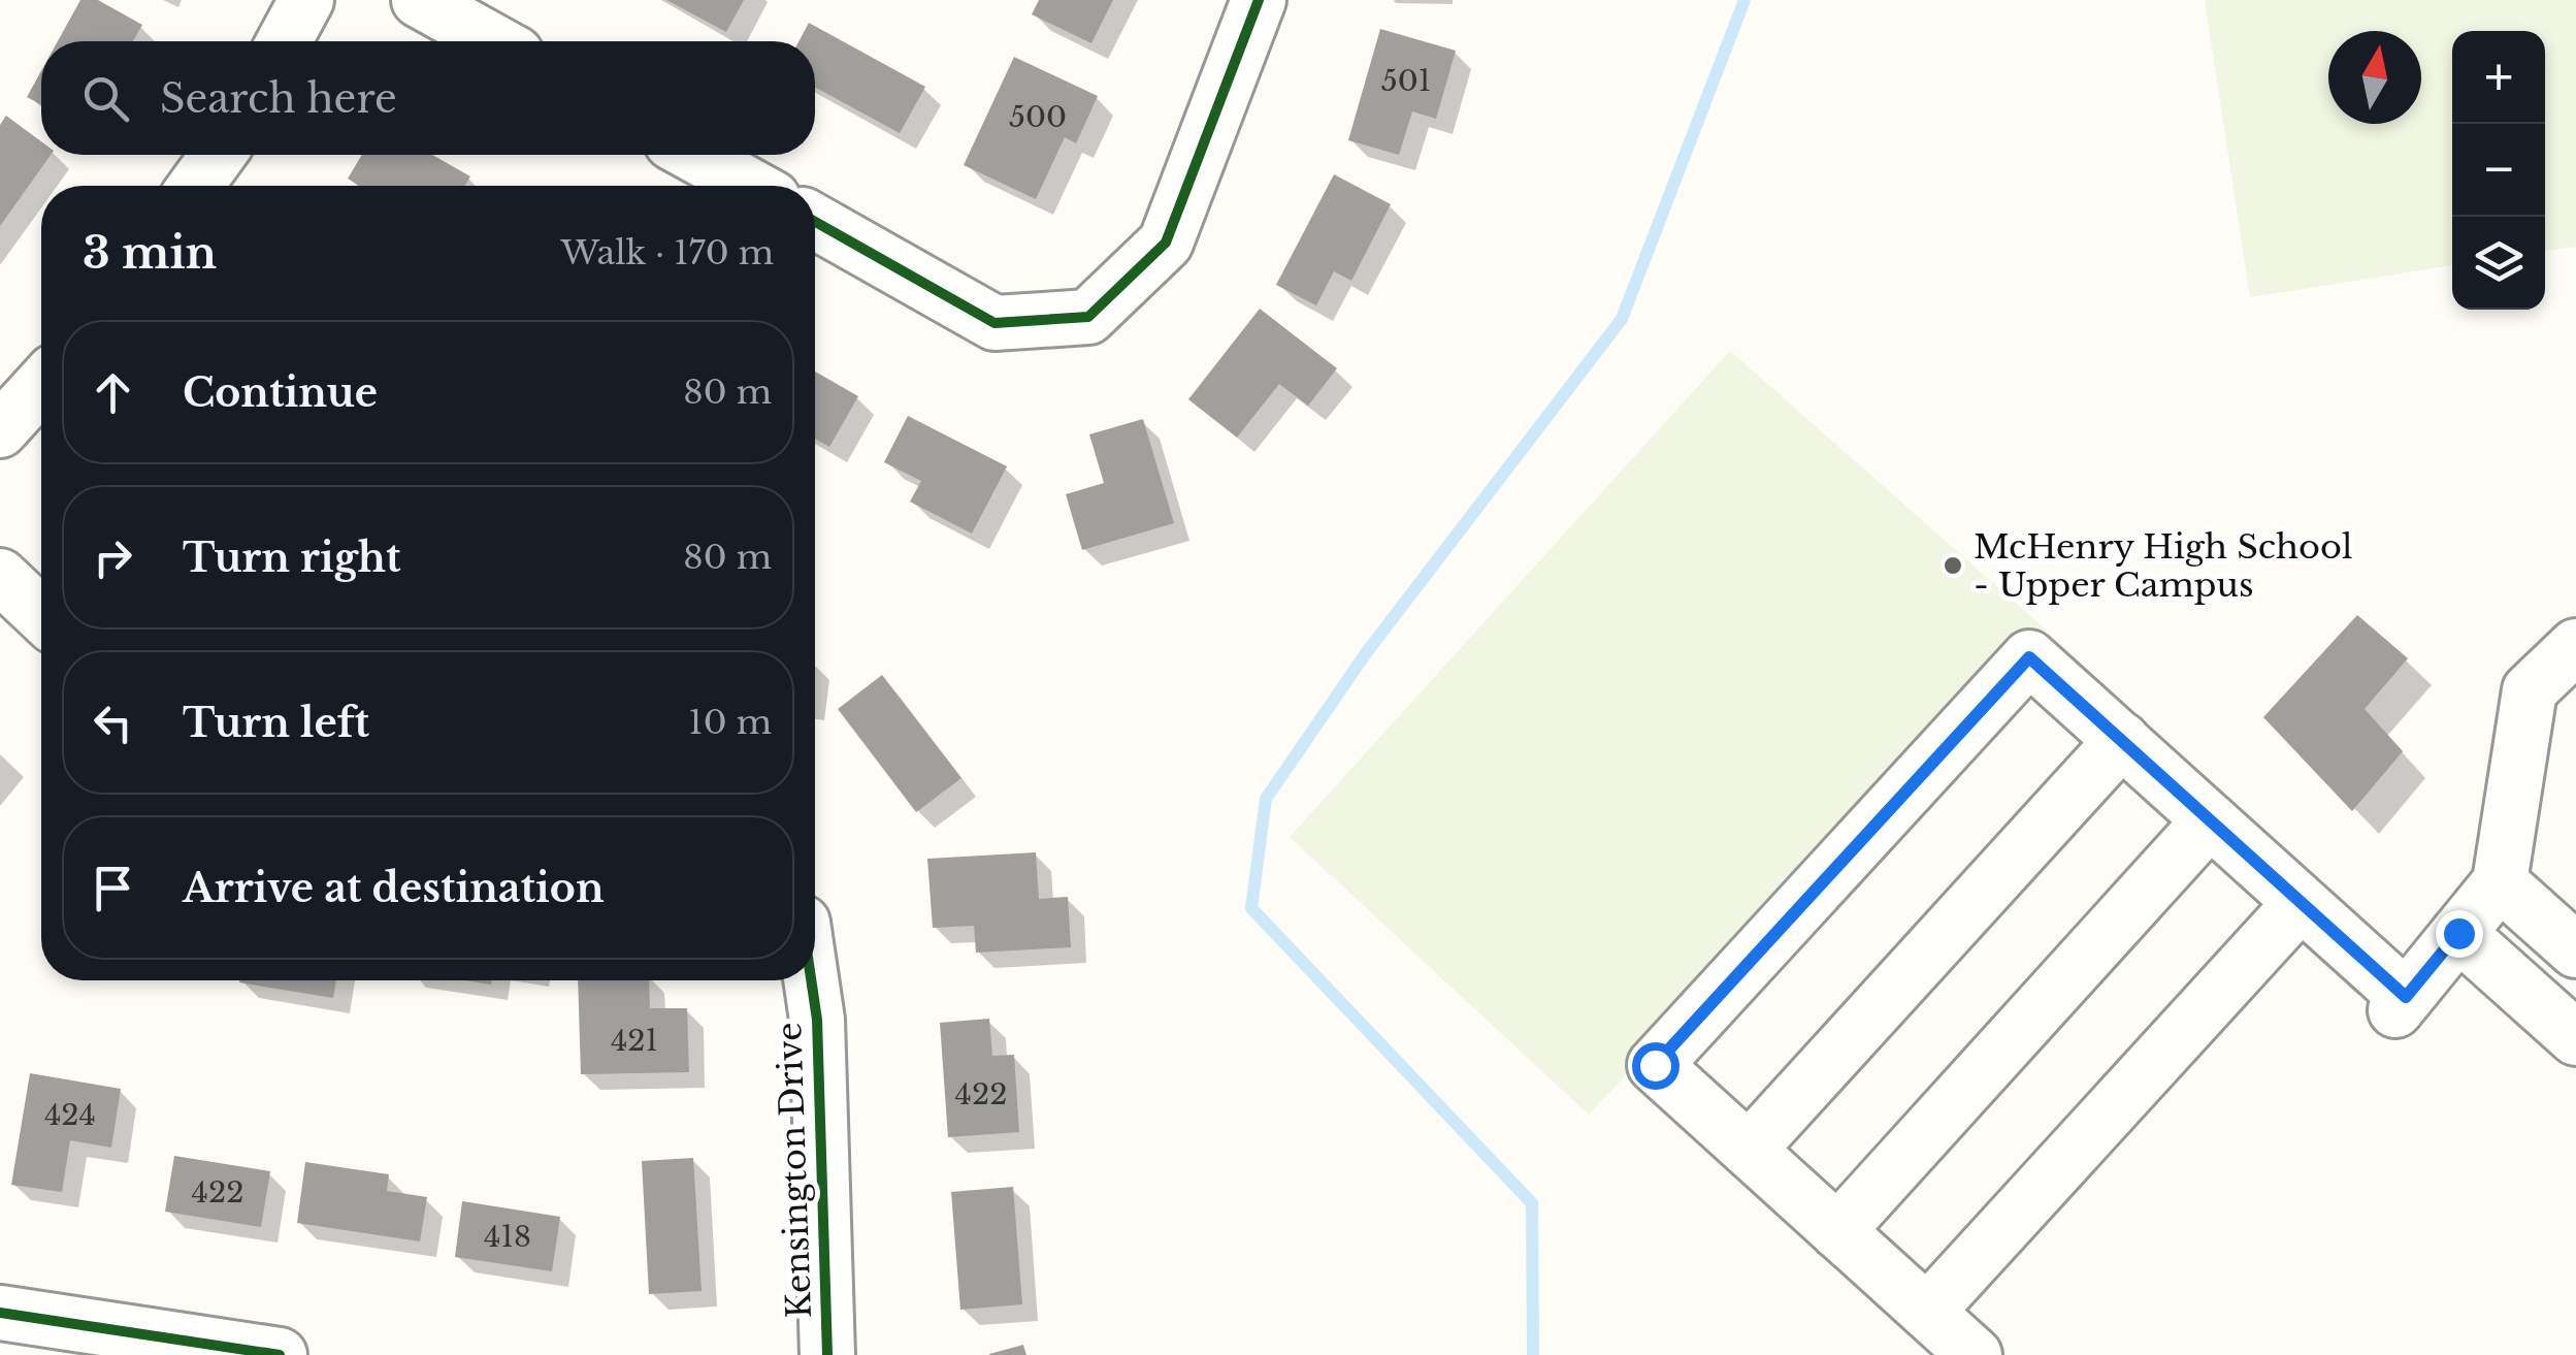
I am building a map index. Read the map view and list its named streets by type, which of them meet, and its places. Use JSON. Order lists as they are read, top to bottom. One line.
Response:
{"streets":{"street":["Kensington Drive"]},"places":["McHenry High School - Upper Campus"],"house_numbers":["501","500","421","422","424","422","418"],"north":"top","page":{"map_buttons":["+","−"],"search":"Search here","heading":["3 min","Walk · 170 m"],"list":[["Continue","80 m"],["Turn right","80 m"],["Turn left","10 m"],"Arrive at destination"]}}
